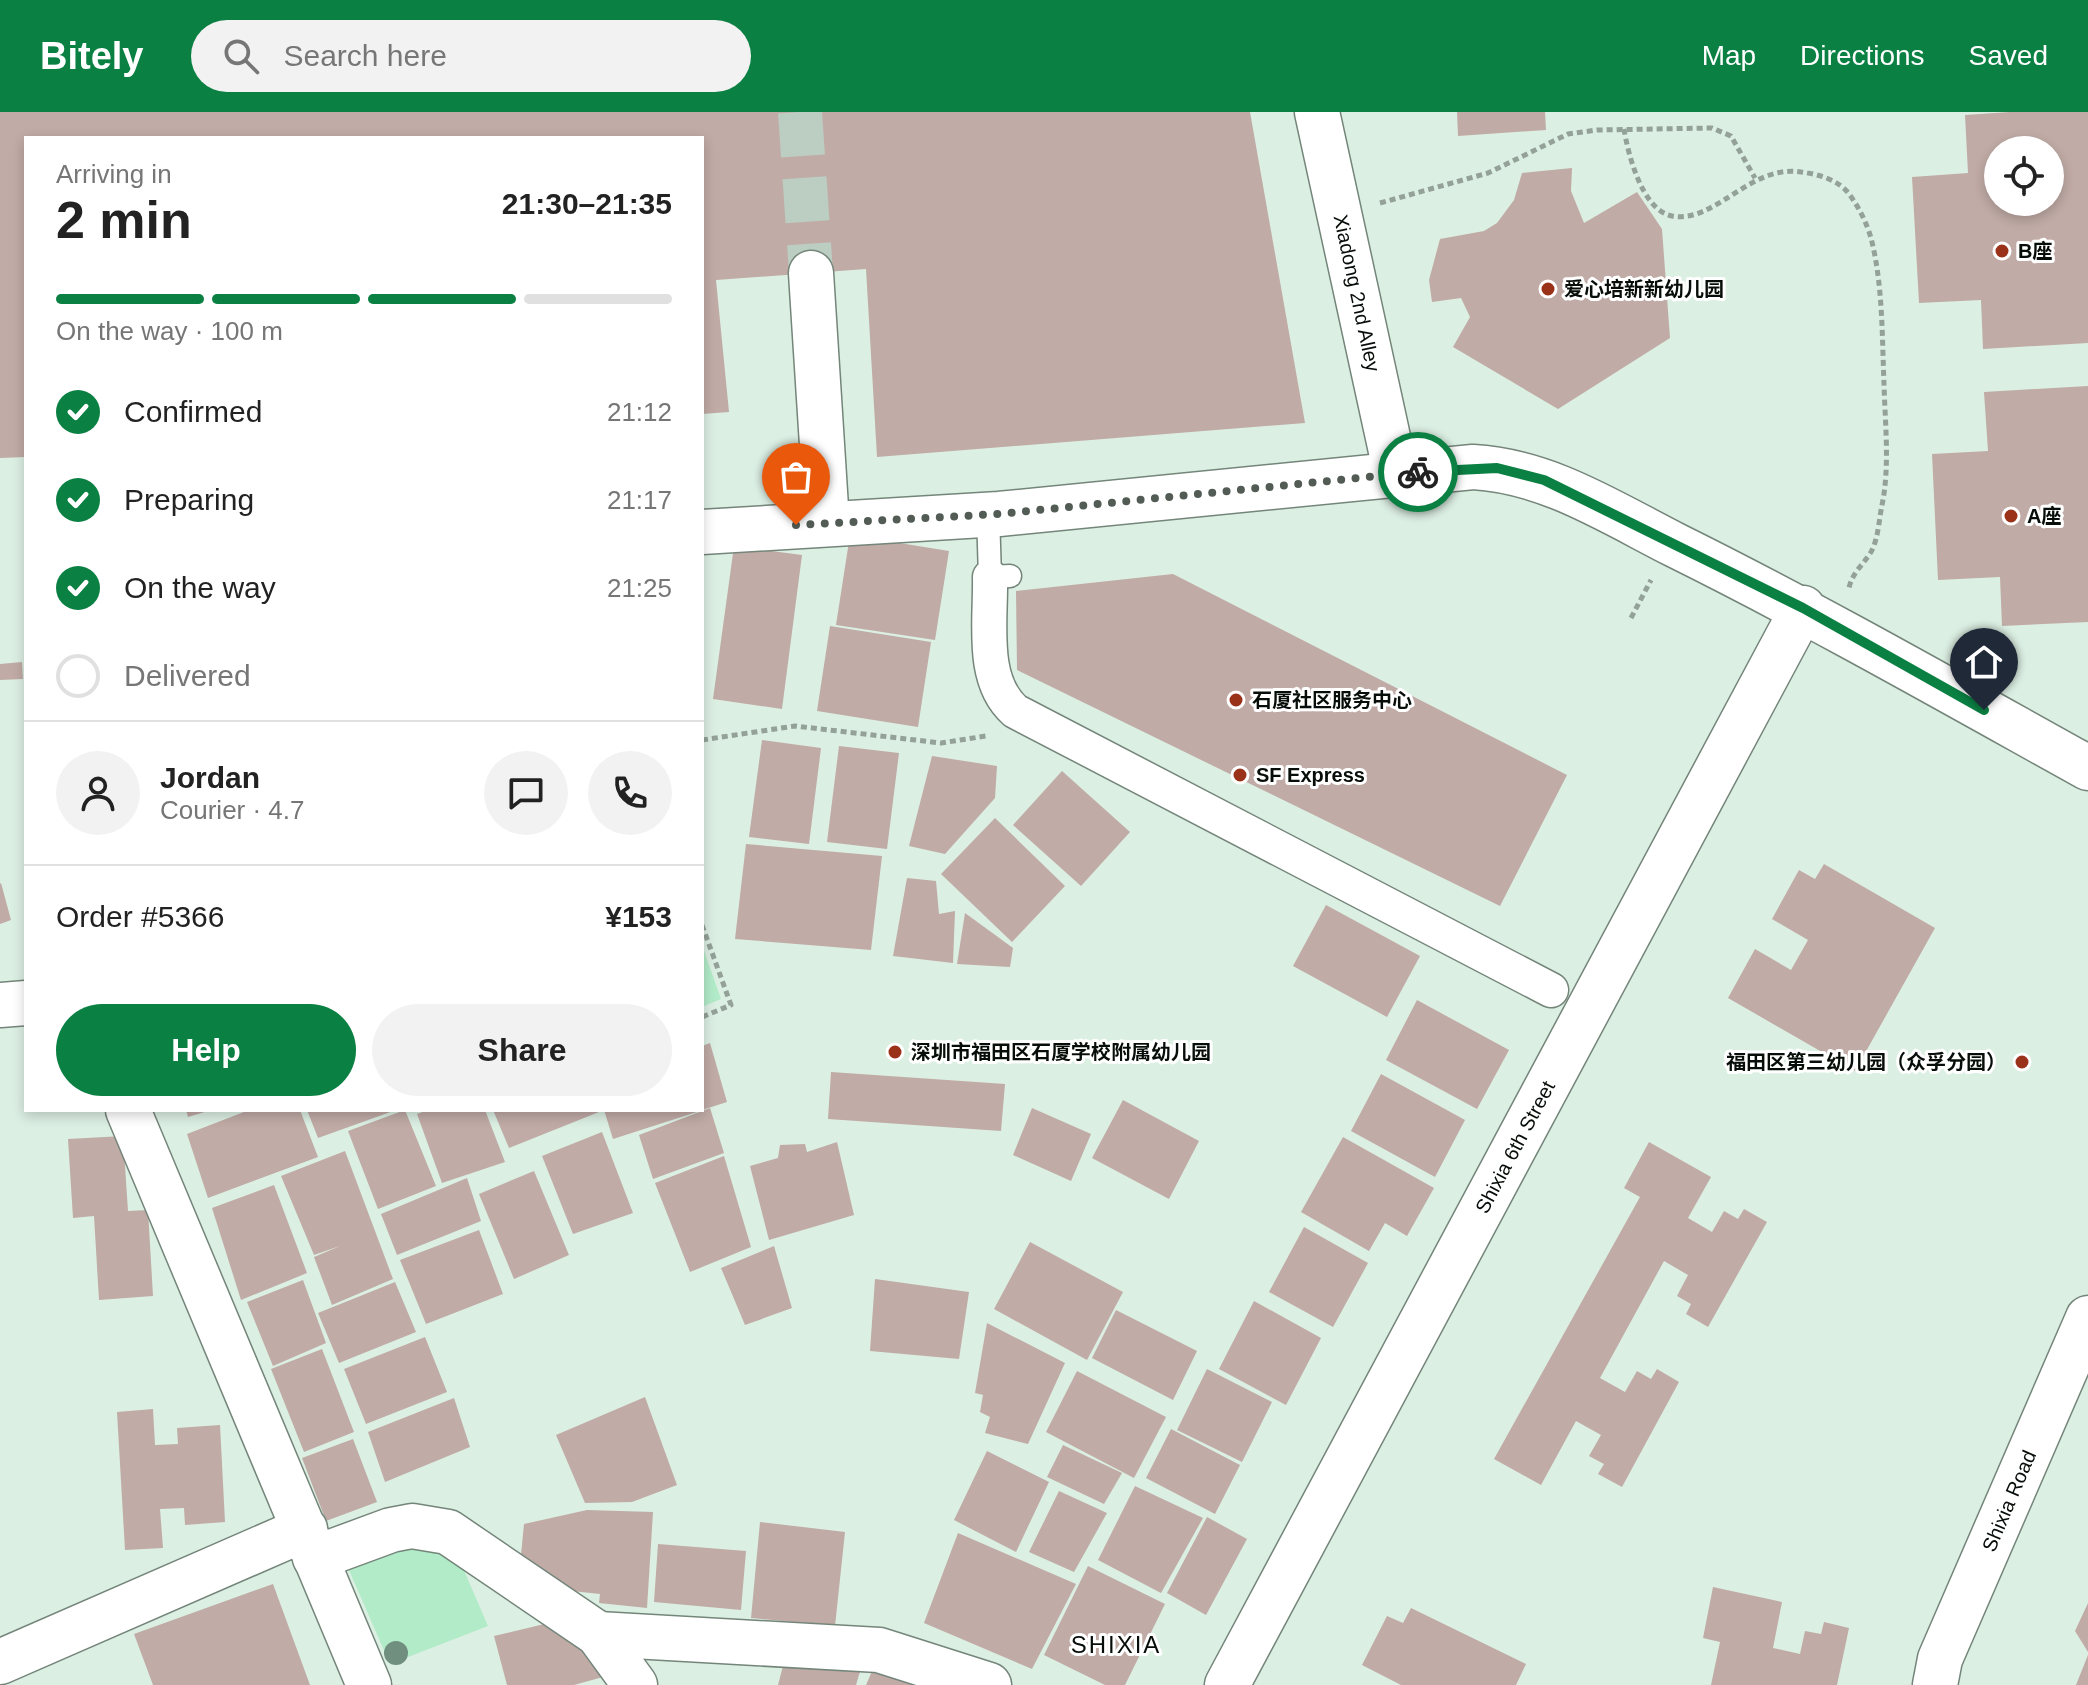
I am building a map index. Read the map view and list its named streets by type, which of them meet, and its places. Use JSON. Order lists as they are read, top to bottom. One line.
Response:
{"streets":{"street":["Xiadong 2nd Alley","Shixia 6th Street","Shixia Road"]},"districts":["SHIXIA"],"places":["B座","爱心培新新幼儿园","A座","石厦社区服务中心","SF Express","深圳市福田区石厦学校附属幼儿园","福田区第三幼儿园（众孚分园）"],"page":{"header":"Bitely","search":"Search here","nav":["Map","Directions","Saved"],"heading":["2 min","Arriving in","21:30–21:35"],"panel":["Jordan","Courier · 4.7","Order #5366","¥153"],"bar":"On the way · 100 m","list":[["Confirmed","21:12"],["Preparing","21:17"],["On the way","21:25"],"Delivered"],"buttons":["Help","Share"]}}
